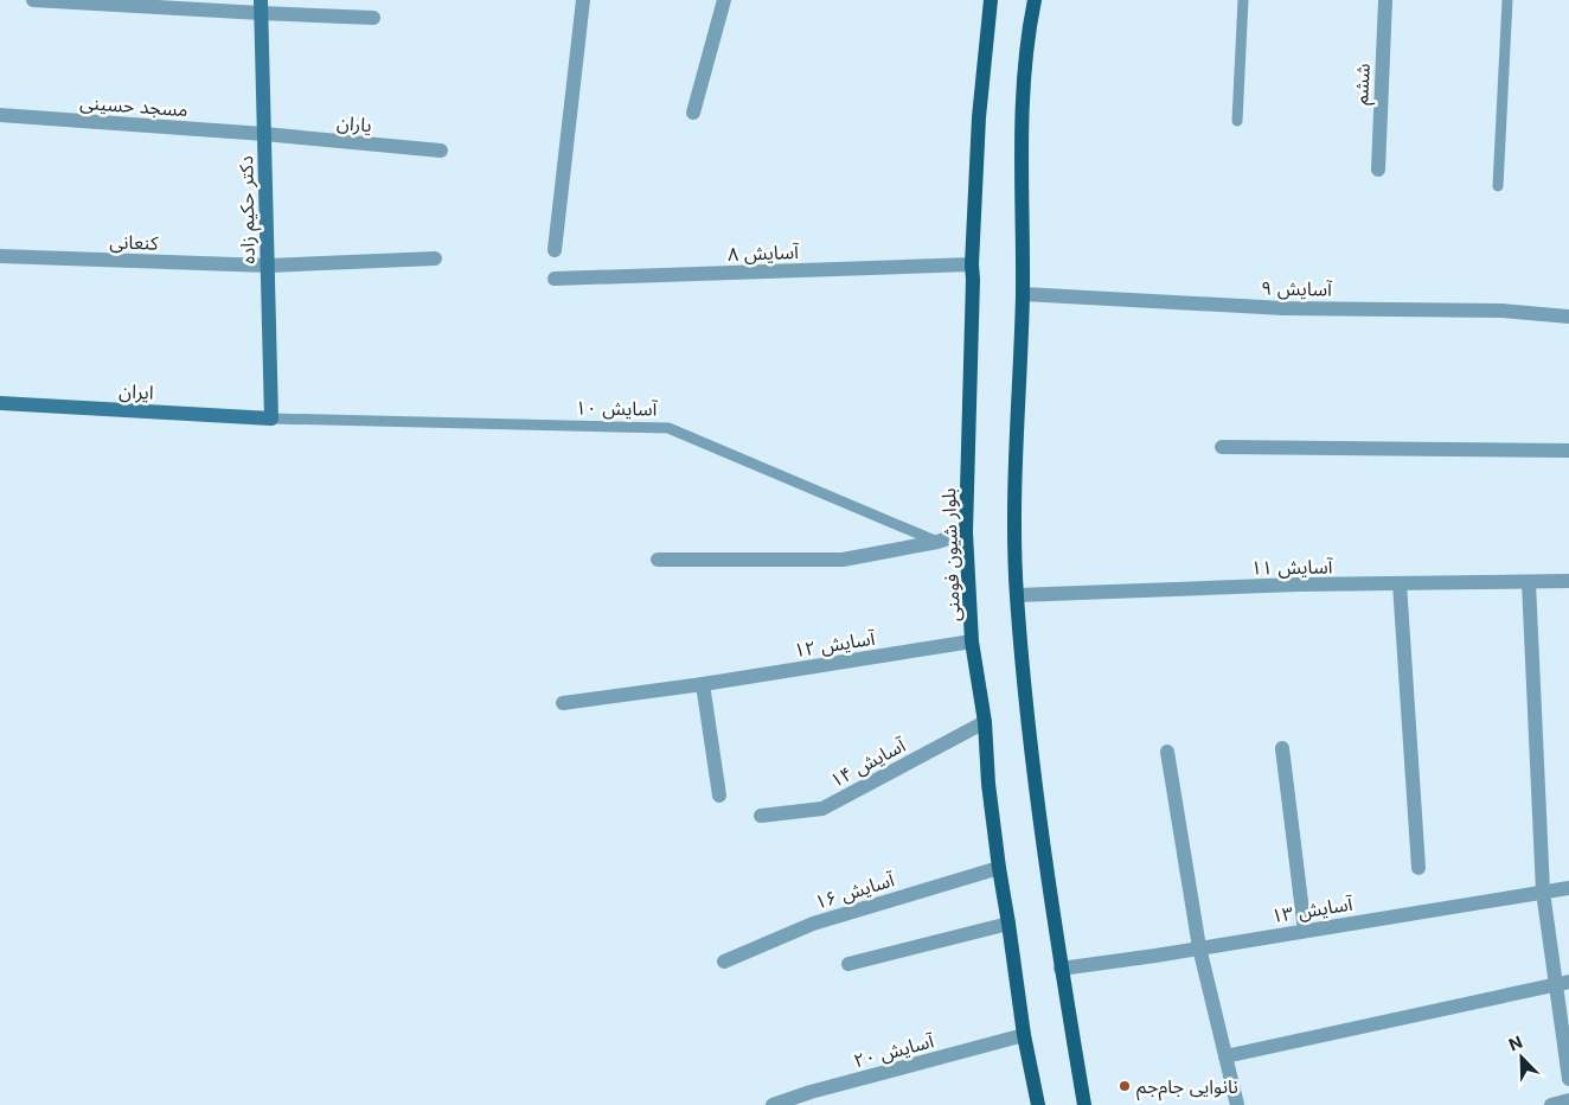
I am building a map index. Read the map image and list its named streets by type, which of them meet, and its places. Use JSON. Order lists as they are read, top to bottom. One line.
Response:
{"streets":{"main road":["بلوار شیون فومنی"],"street":["ششم","مسجد حسینی","یاران","دکتر حکیم زاده","کنعانی","آسایش ۸","آسایش ۹","ایران","آسایش ۱۱","آسایش ۱۲","آسایش ۱۴","آسایش ۱۶","آسایش ۱۳","آسایش ۲۰"],"lane":["آسایش ‍۱۰"]},"crossings":[["مسجد حسینی","یاران"],["مسجد حسینی","دکتر حکیم زاده"],["یاران","دکتر حکیم زاده"],["دکتر حکیم زاده","کنعانی"],["دکتر حکیم زاده","ایران"],["دکتر حکیم زاده","آسایش ‍۱۰"],["آسایش ۸","بلوار شیون فومنی"],["ایران","آسایش ‍۱۰"],["بلوار شیون فومنی","آسایش ۱۲"],["بلوار شیون فومنی","آسایش ۱۴"],["بلوار شیون فومنی","آسایش ۱۶"],["بلوار شیون فومنی","آسایش ۲۰"]],"places":["نانوایی جام‌جم"],"north":"top left"}
